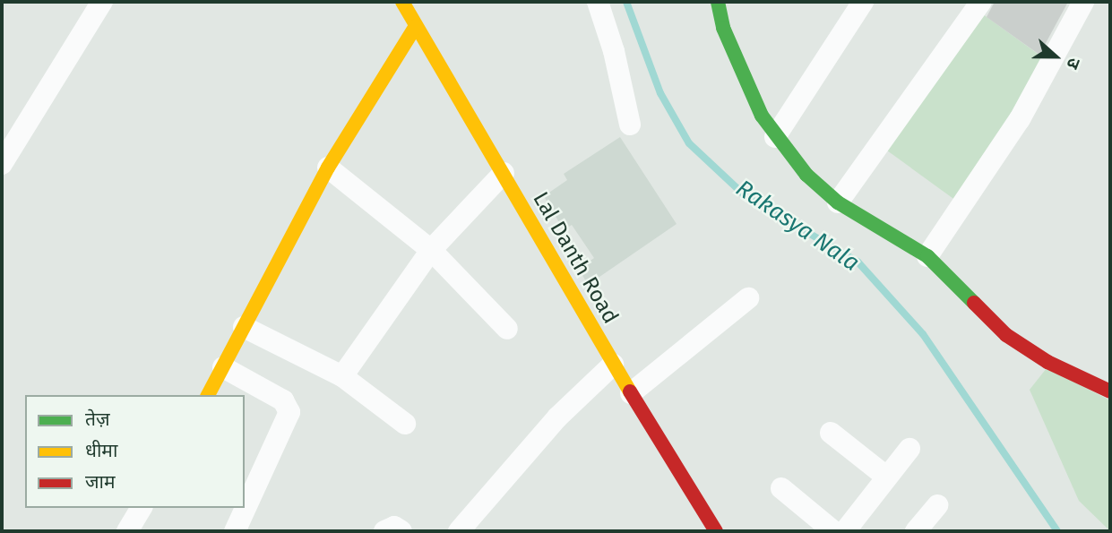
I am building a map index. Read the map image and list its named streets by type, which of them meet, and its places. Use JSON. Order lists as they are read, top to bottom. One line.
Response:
{"streets":{"street":["Lal Danth Road"]},"water":["Rakasya Nala"],"legend":["तेज़","धीमा","जाम"],"north":"right"}
